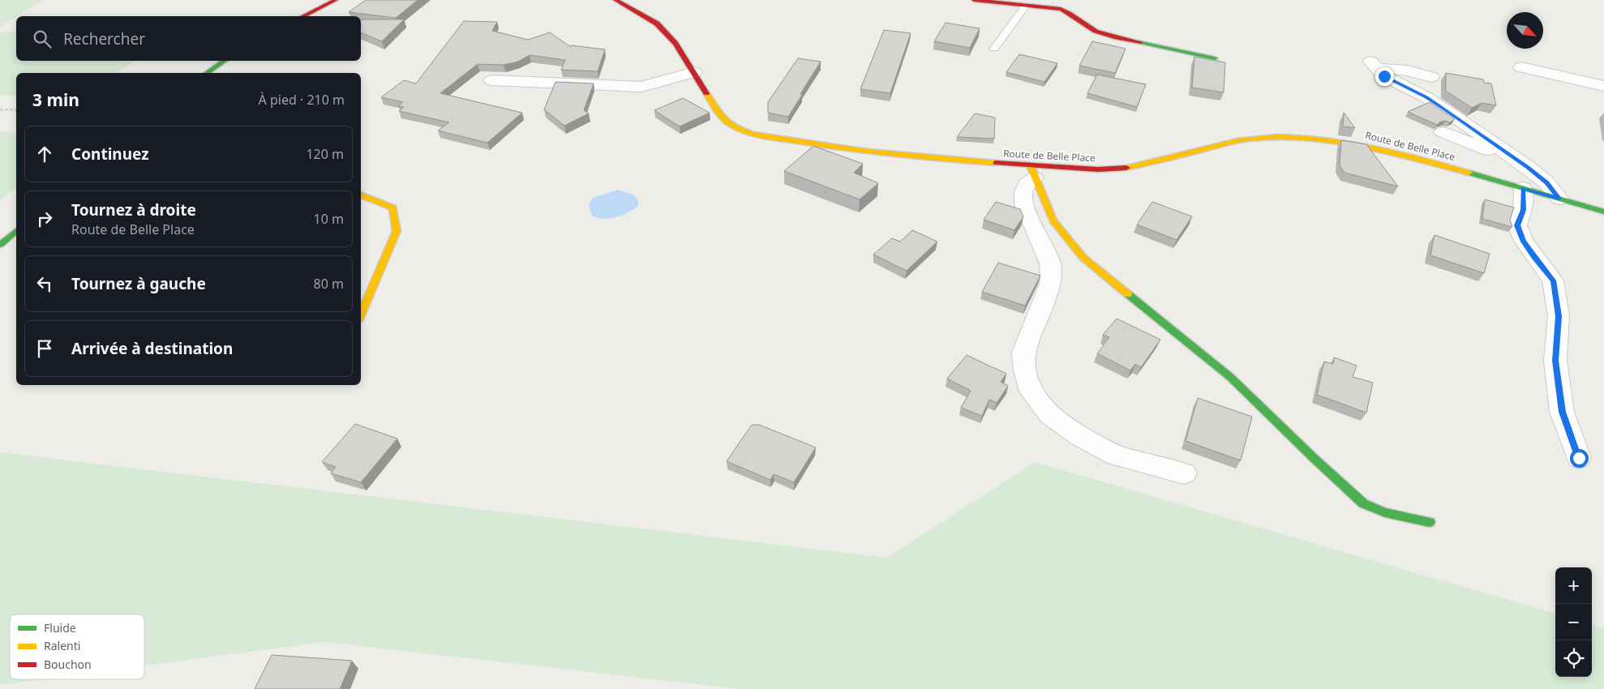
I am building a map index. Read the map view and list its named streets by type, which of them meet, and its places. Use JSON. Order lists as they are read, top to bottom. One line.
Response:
{"streets":{"street":["Route de Belle Place"]},"legend":["Fluide","Ralenti","Bouchon"],"north":"bottom right","page":{"search":"Rechercher","heading":["3 min","À pied · 210 m"],"list":[["Continuez","120 m"],["Tournez à droite","Route de Belle Place","10 m"],["Tournez à gauche","80 m"],"Arrivée à destination"],"map_buttons":["+","−"]}}
